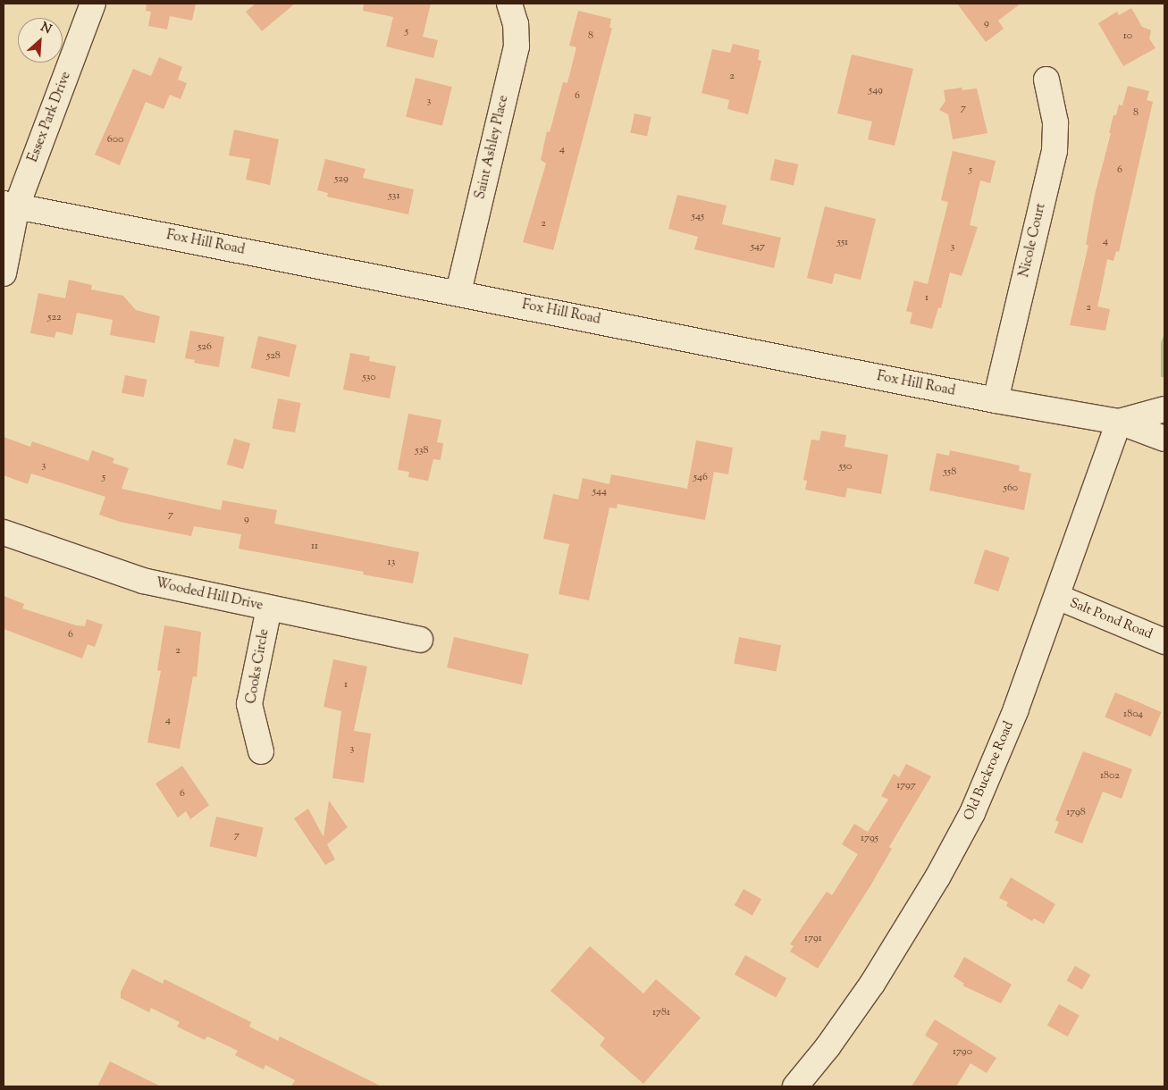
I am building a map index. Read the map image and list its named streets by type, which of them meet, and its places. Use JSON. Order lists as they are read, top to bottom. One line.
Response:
{"streets":{"main road":["Essex Park Drive","Saint Ashley Place","Nicole Court","Fox Hill Road","Wooded Hill Drive","Salt Pond Road","Cooks Circle","Old Buckroe Road"]},"crossings":[["Essex Park Drive","Fox Hill Road"],["Saint Ashley Place","Fox Hill Road"],["Nicole Court","Fox Hill Road"],["Fox Hill Road","Old Buckroe Road"],["Wooded Hill Drive","Cooks Circle"],["Salt Pond Road","Old Buckroe Road"]],"house_numbers":["9","5","8","10","2","549","6","3","7","8","600","4","5","6","529","531","545","2","4","551","547","3","1","2","522","526","528","530","538","3","550","558","5","546","560","544","7","9","11","13","6","2","1","1804","4","3","1802","1797","6","1798","7","1795","1791","1781","1790"],"north":"top right"}
